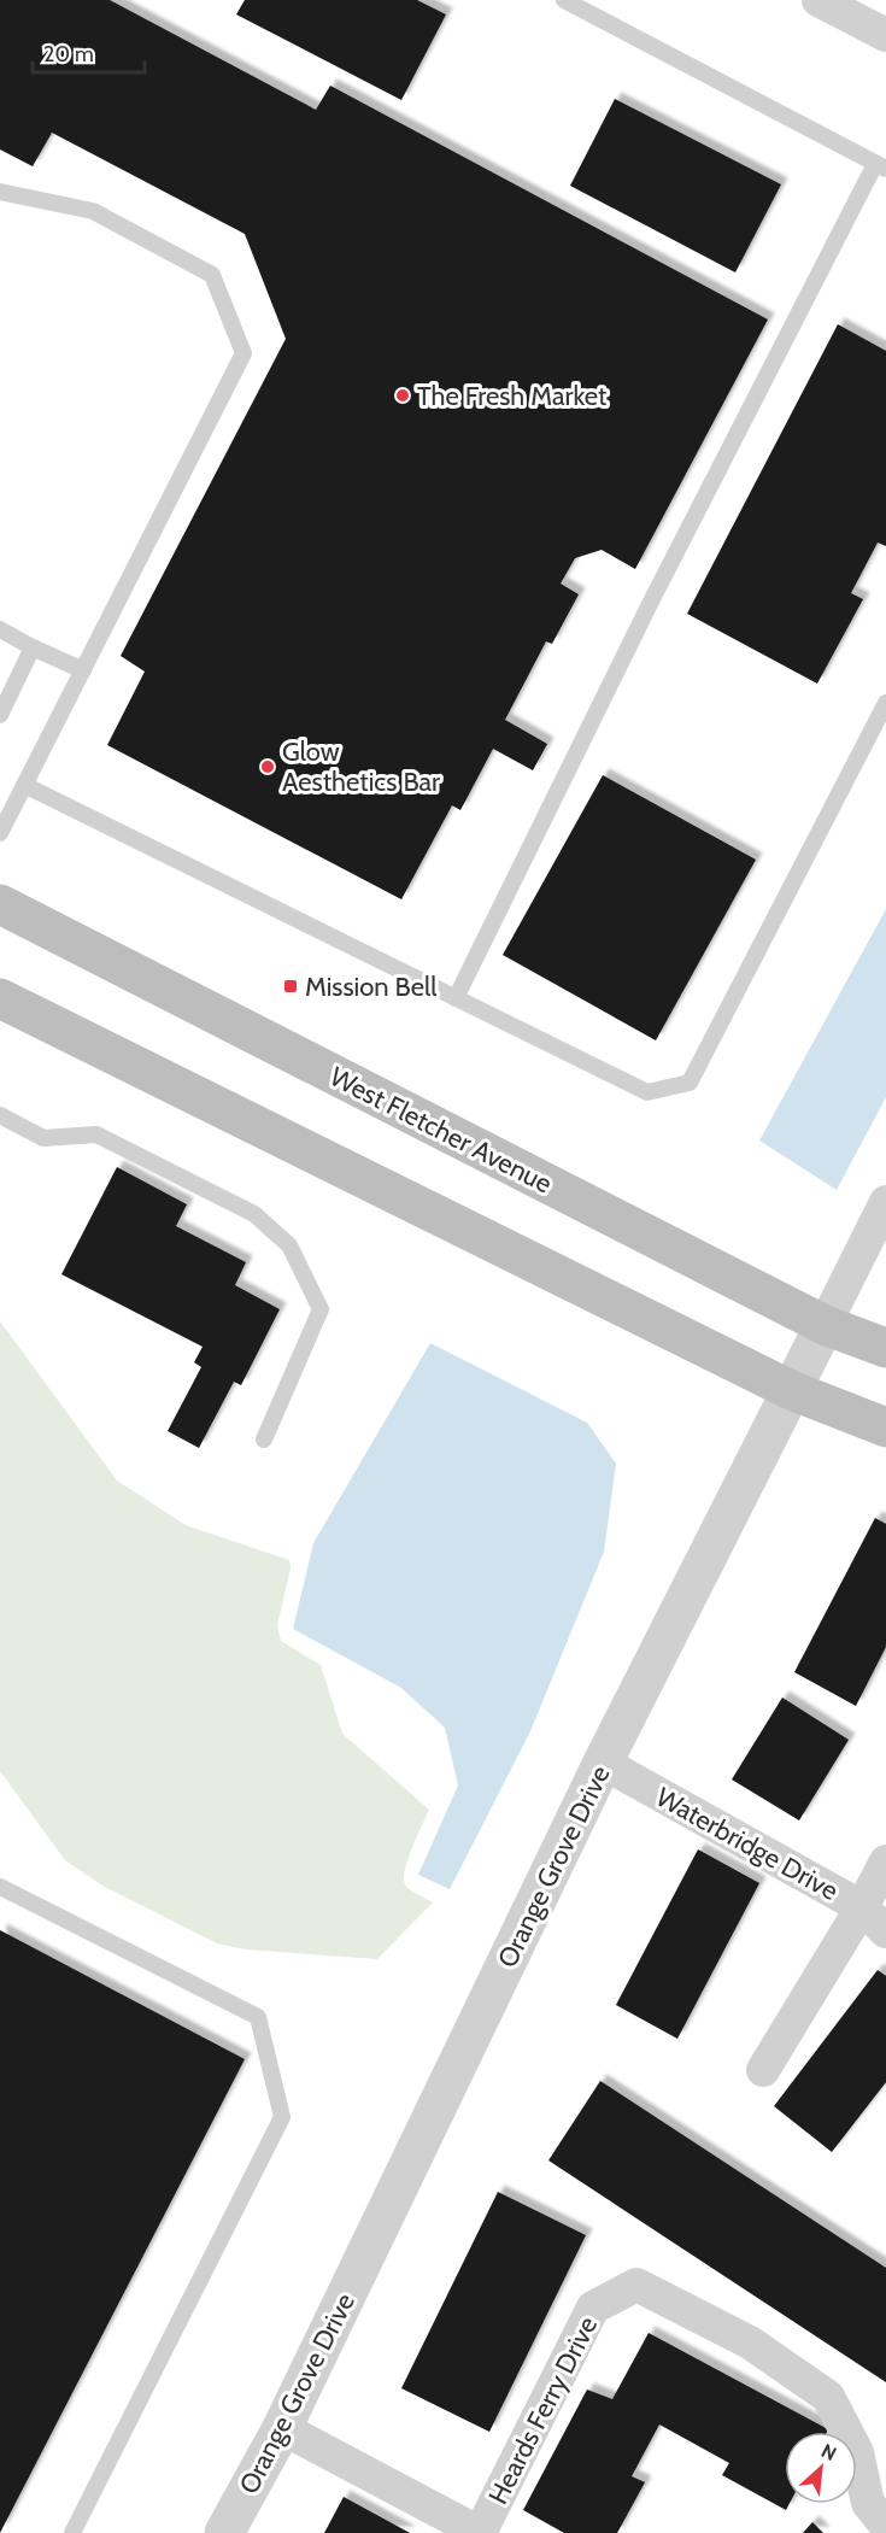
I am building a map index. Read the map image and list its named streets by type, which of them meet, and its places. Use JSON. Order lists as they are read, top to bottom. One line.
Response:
{"streets":{"main road":["West Fletcher Avenue"],"street":["Waterbridge Drive","Orange Grove Drive","Heards Ferry Drive"]},"crossings":[["West Fletcher Avenue","Orange Grove Drive"],["Waterbridge Drive","Orange Grove Drive"],["Orange Grove Drive","Heards Ferry Drive"]],"places":{"other":["The Fresh Market","Glow Aesthetics Bar"],"transit":["Mission Bell"]},"scale_bar":"20 m","north":"top right"}
